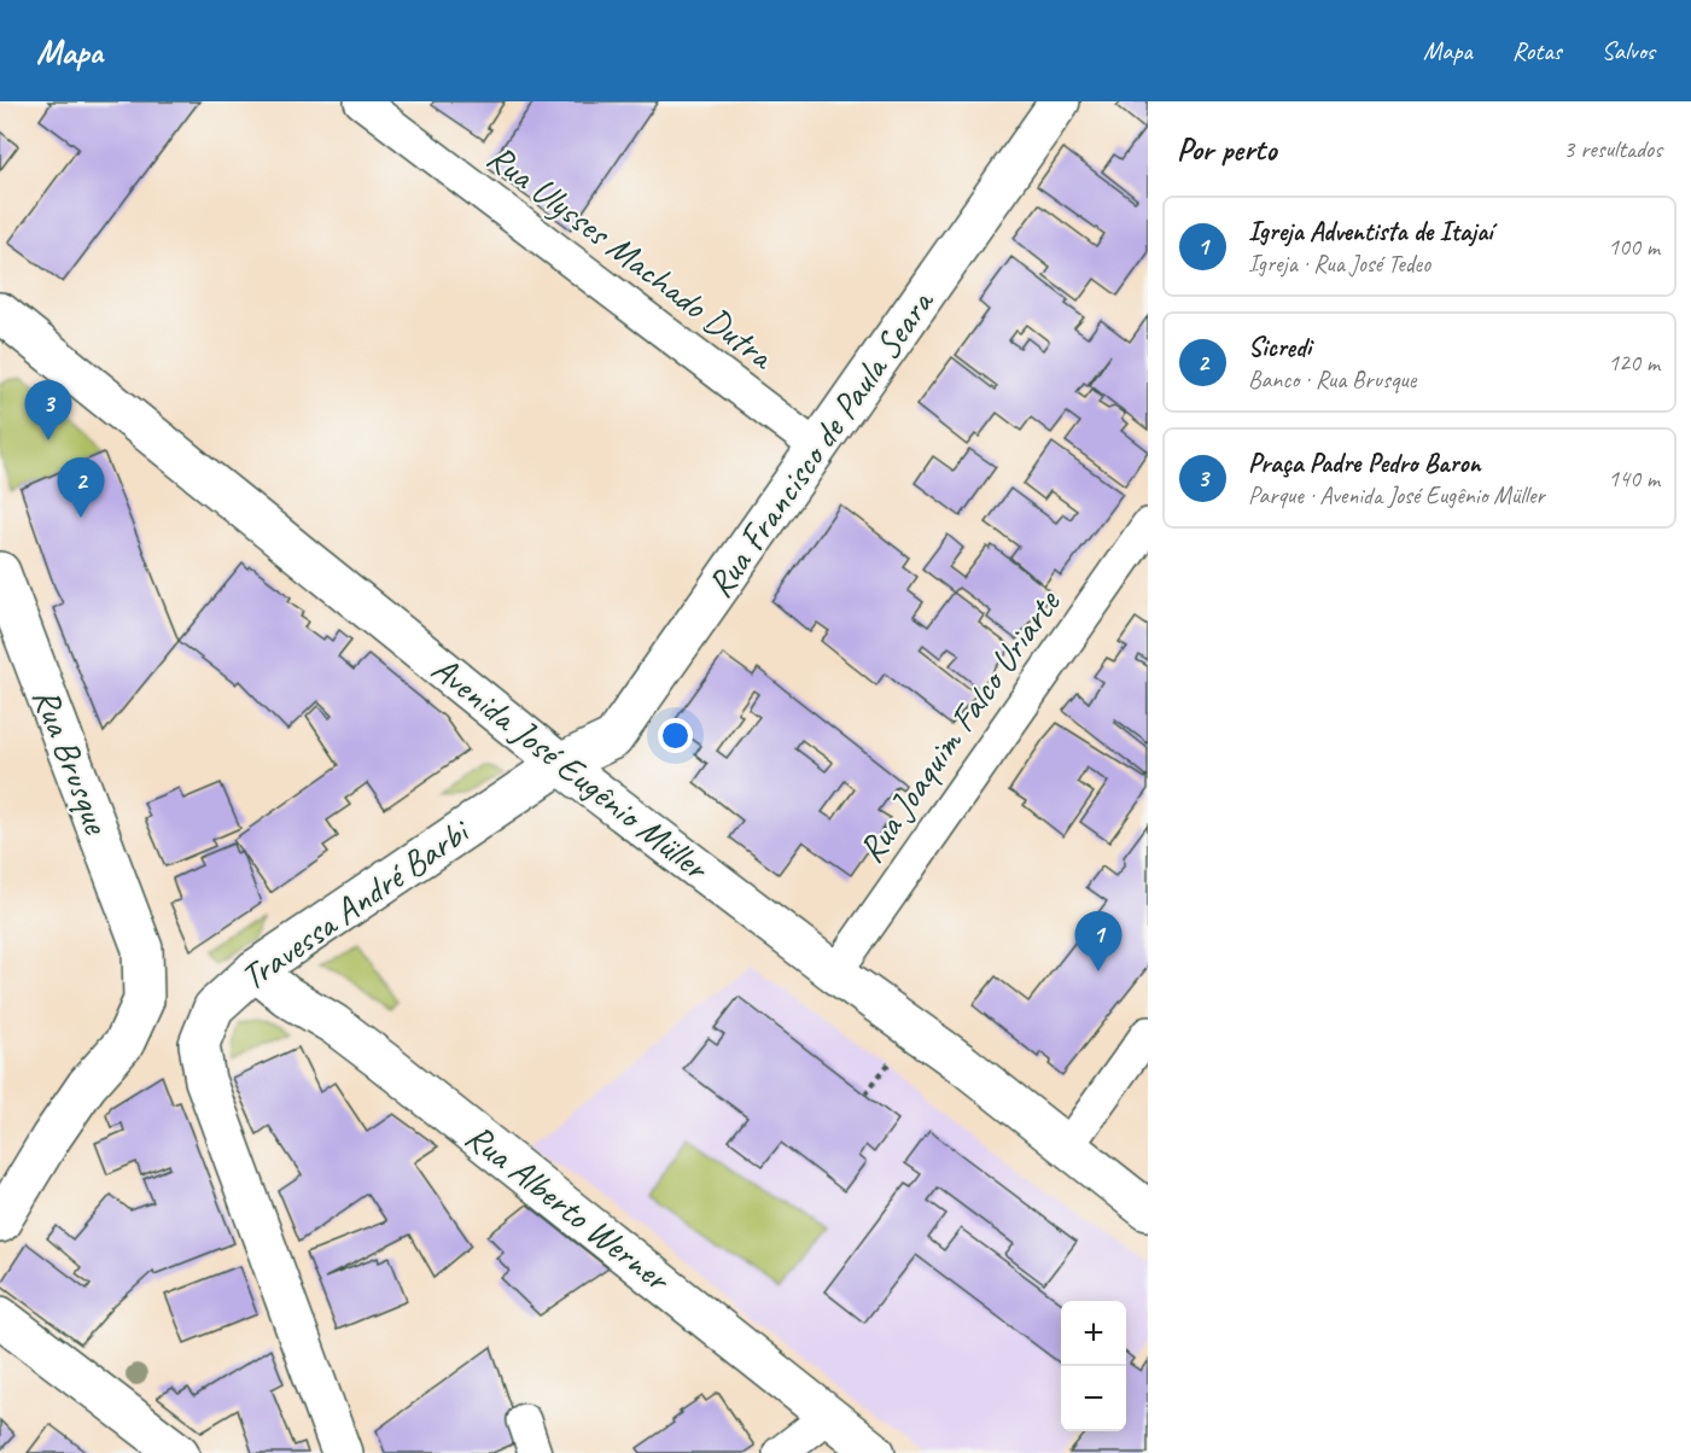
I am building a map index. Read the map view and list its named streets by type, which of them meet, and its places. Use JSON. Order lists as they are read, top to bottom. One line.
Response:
{"streets":{"main road":["Rua Francisco de Paula Seara","Rua Brusque","Avenida José Eugênio Müller","Travessa André Barbi","Rua Alberto Werner"],"street":["Rua Ulysses Machado Dutra","Rua Joaquim Falco Uriarte"]},"crossings":[["Rua Ulysses Machado Dutra","Rua Francisco de Paula Seara"],["Rua Francisco de Paula Seara","Avenida José Eugênio Müller"],["Rua Francisco de Paula Seara","Travessa André Barbi"],["Rua Joaquim Falco Uriarte","Avenida José Eugênio Müller"],["Avenida José Eugênio Müller","Travessa André Barbi"],["Travessa André Barbi","Rua Alberto Werner"]],"page":{"header":"Mapa","nav":["Mapa","Rotas","Salvos"],"heading":["Por perto","3 resultados"],"list":[{"mark":"1","name":"Igreja Adventista de Itajaí","note":"Igreja · Rua José Tedeo","value":"100 m"},{"mark":"2","name":"Sicredi","note":"Banco · Rua Brusque","value":"120 m"},{"mark":"3","name":"Praça Padre Pedro Baron","note":"Parque · Avenida José Eugênio Müller","value":"140 m"}],"pins":["3","2","1"],"map_buttons":["+","−"]}}
